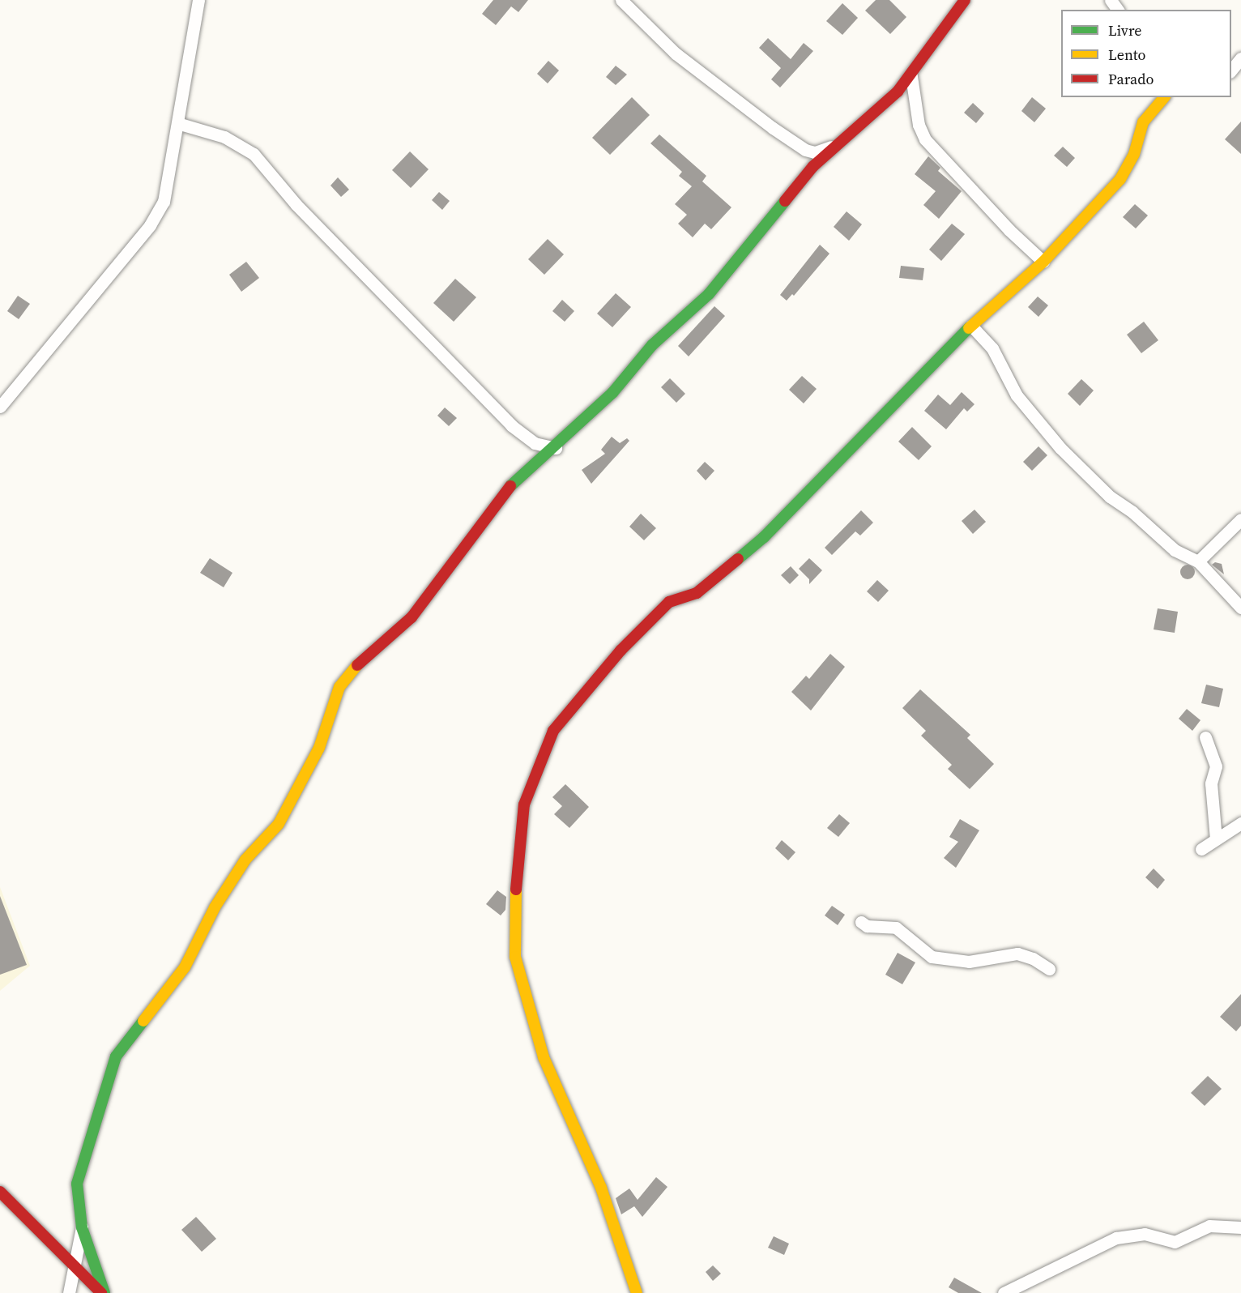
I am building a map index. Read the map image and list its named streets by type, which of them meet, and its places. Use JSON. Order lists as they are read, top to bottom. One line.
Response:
{"legend":["Livre","Lento","Parado"]}
